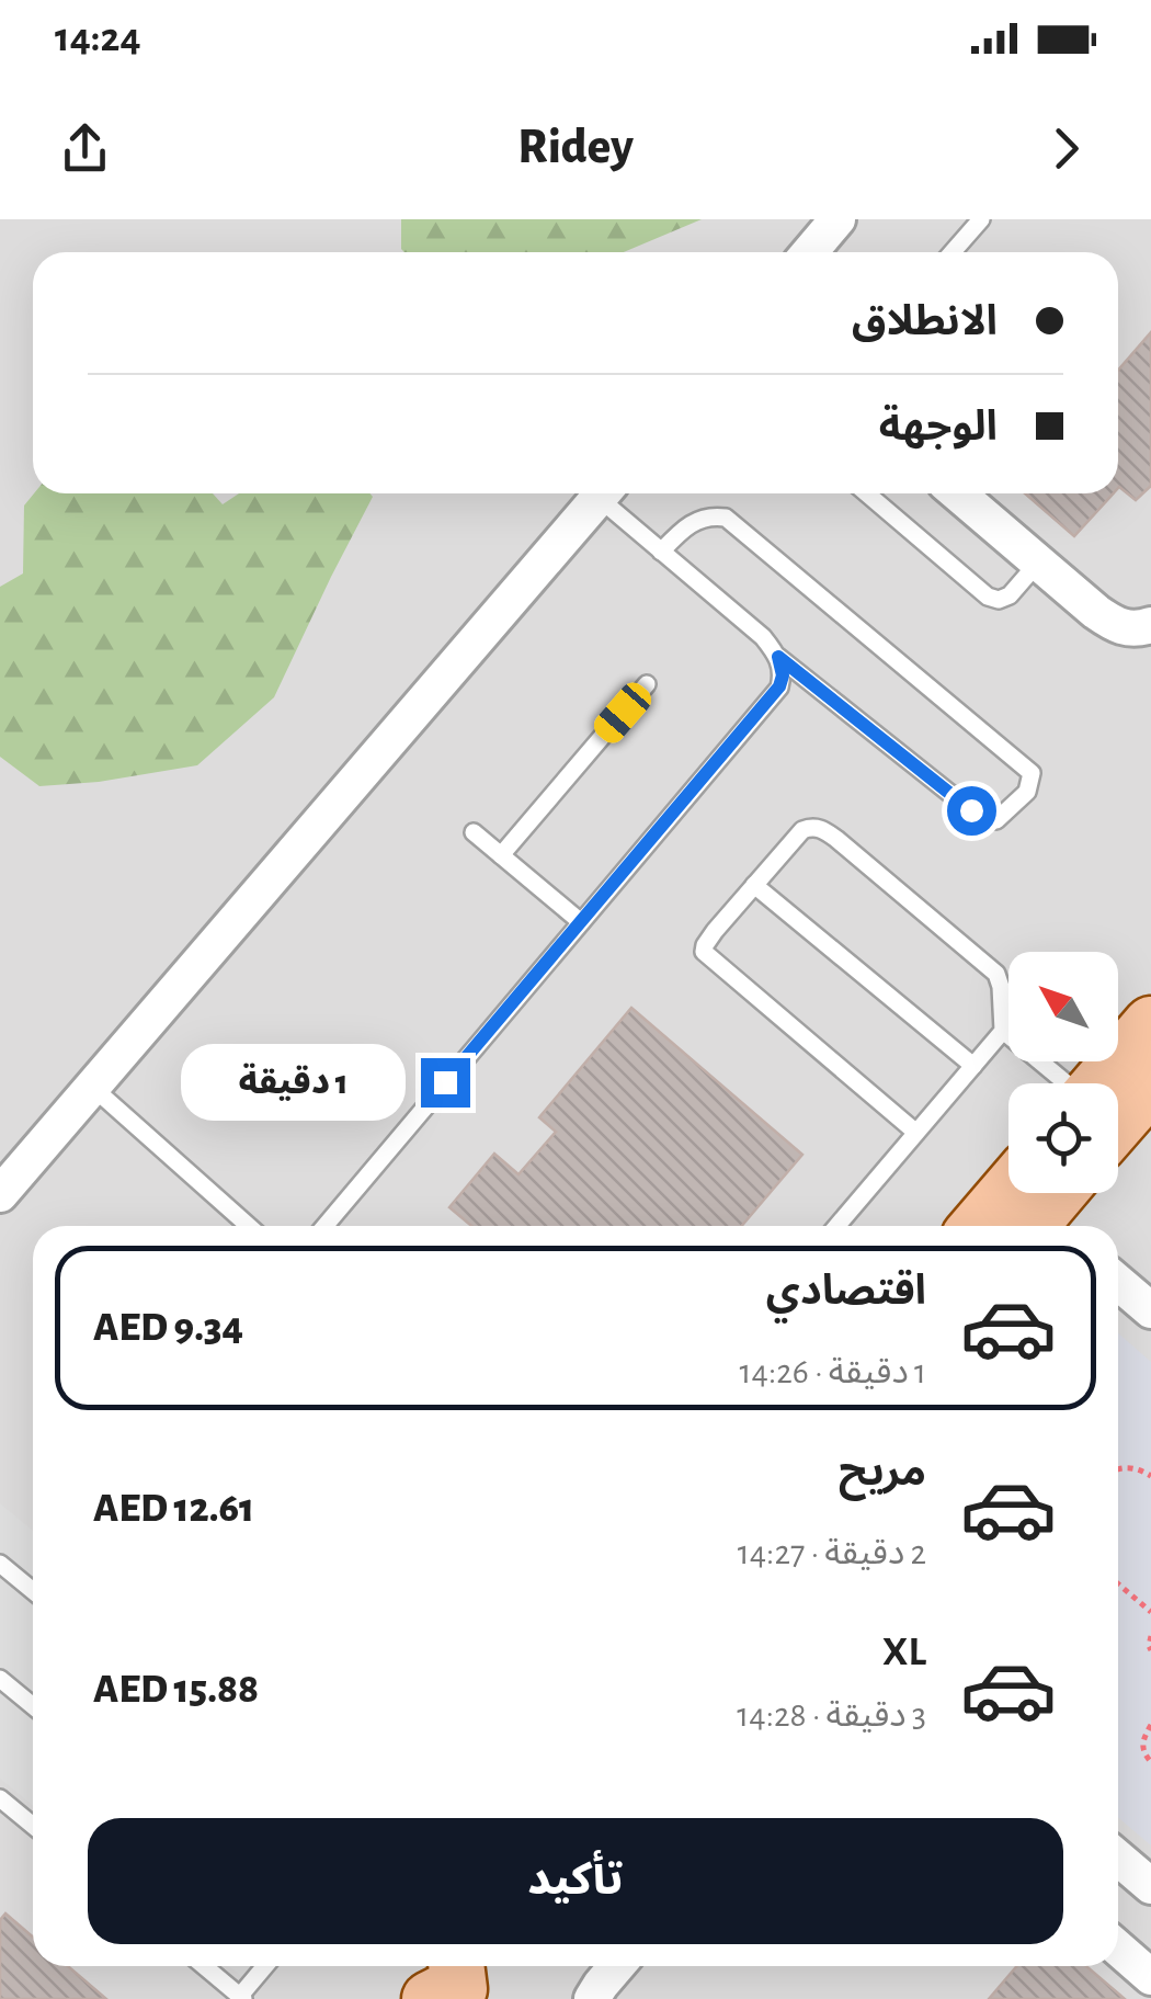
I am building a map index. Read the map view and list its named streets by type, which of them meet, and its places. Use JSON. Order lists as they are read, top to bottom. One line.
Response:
{"north":"top left","page":{"status":"14:24","header":"Ridey","banner":["الانطلاق","الوجهة"],"bubble":"1 دقيقة","list":[{"name":"اقتصادي","note":"1 دقيقة · 14:26","value":"AED 9.34"},{"name":"مريح","note":"2 دقيقة · 14:27","value":"AED 12.61"},{"name":"XL","note":"3 دقيقة · 14:28","value":"AED 15.88"}],"buttons":"تأكيد"}}
